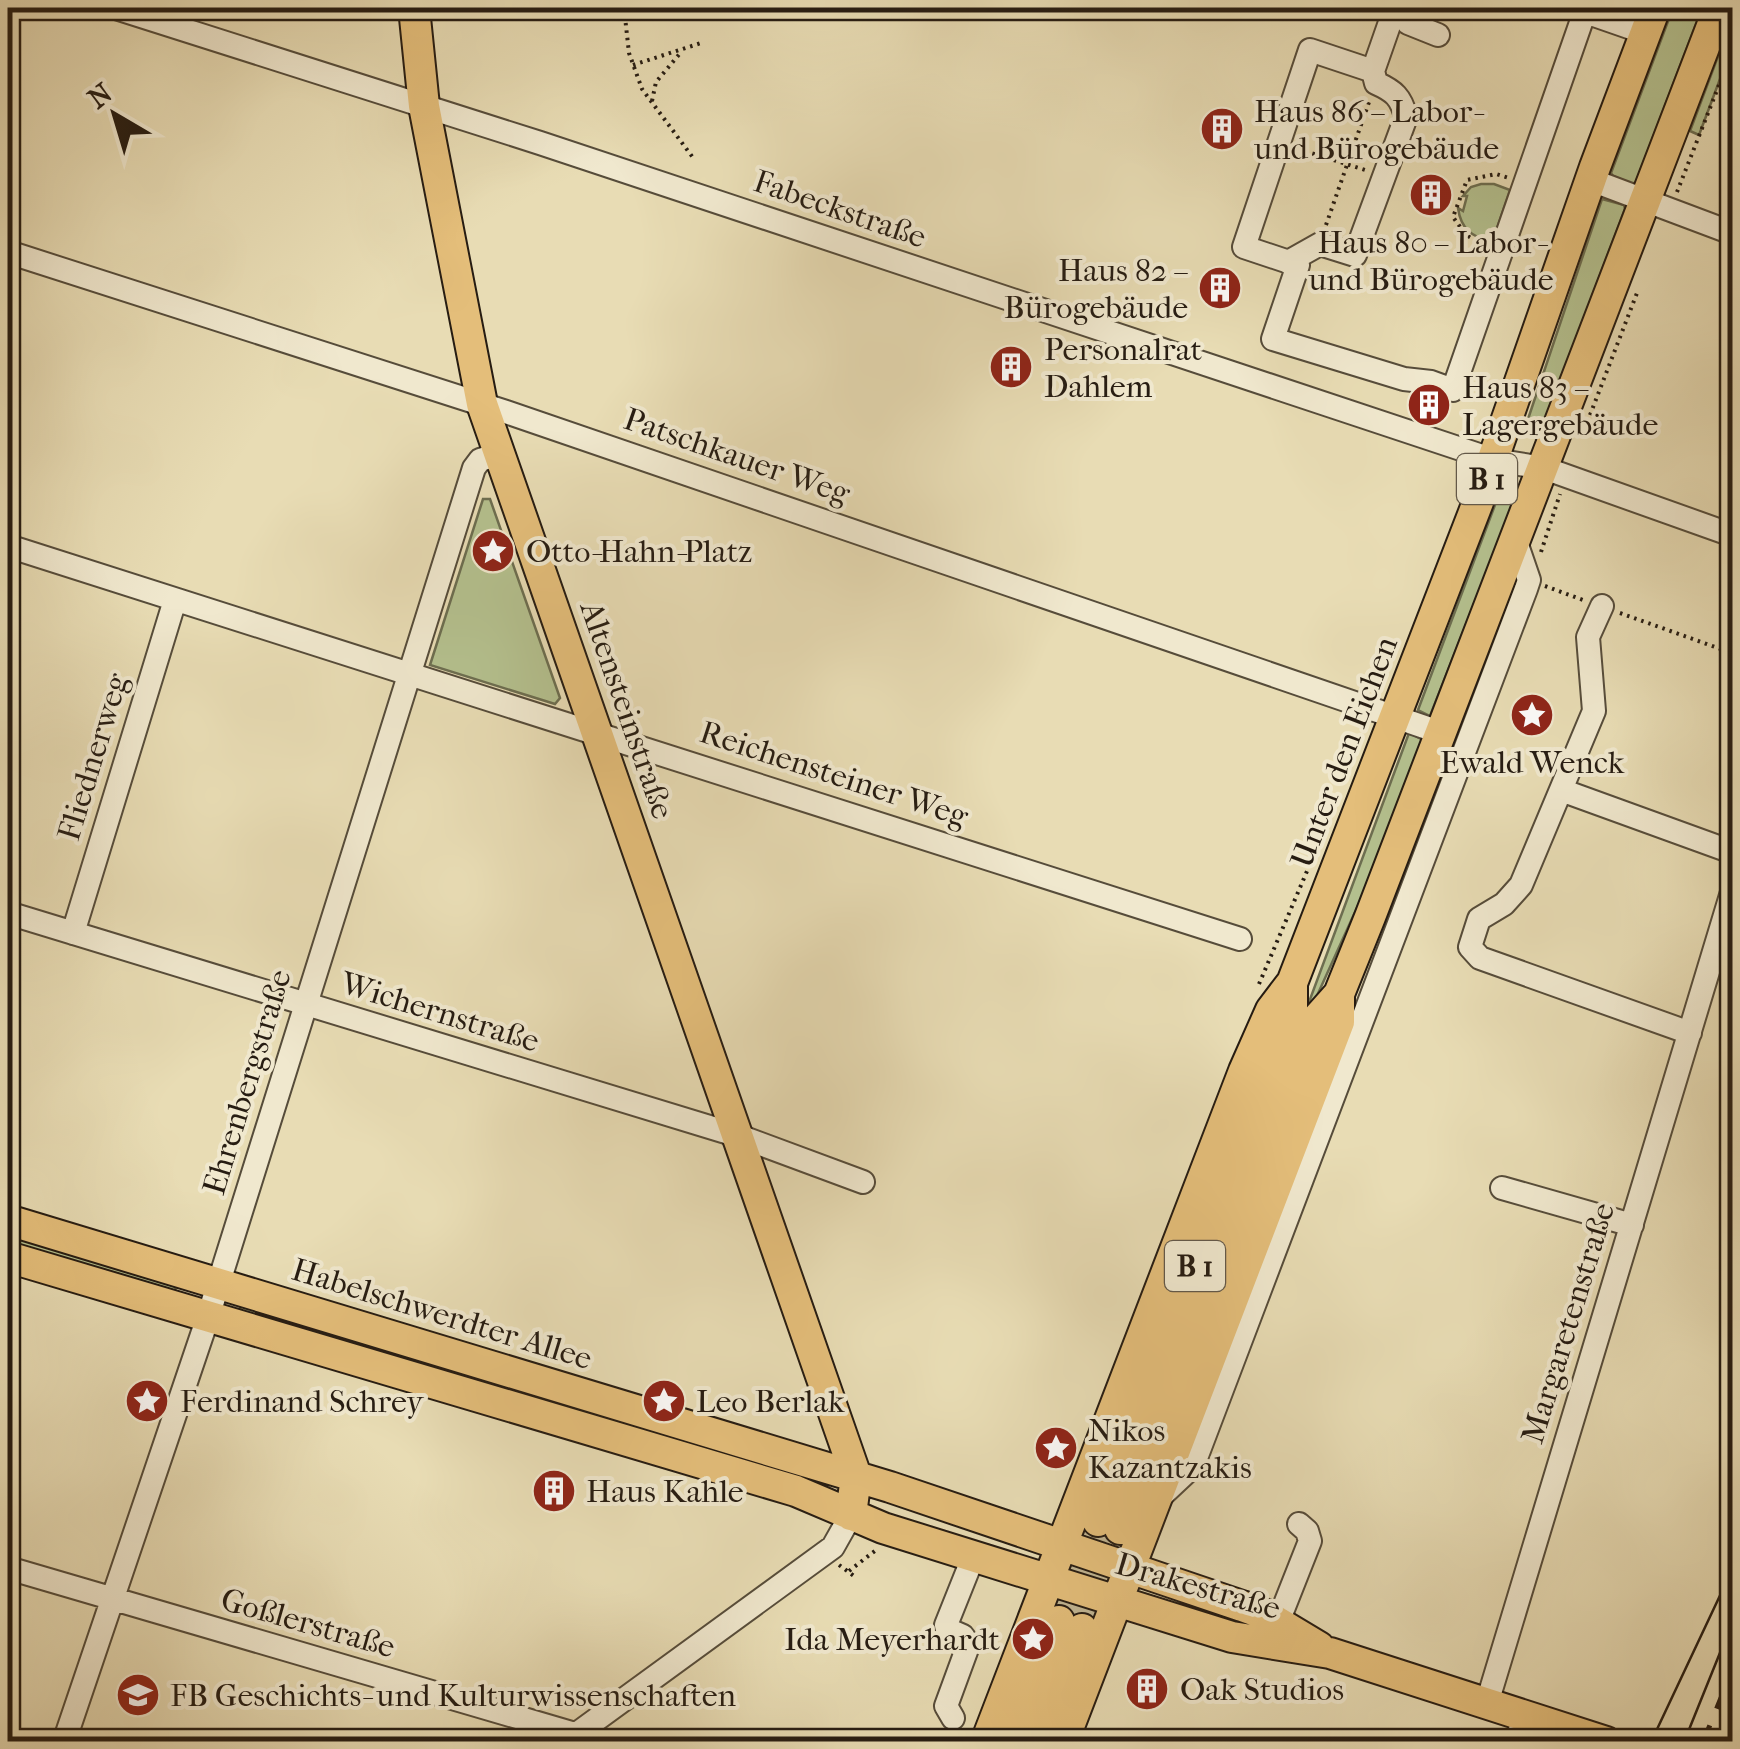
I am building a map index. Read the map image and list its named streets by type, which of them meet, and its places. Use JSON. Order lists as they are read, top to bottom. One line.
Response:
{"streets":{"main road":["B 1","Altensteinstraße","Unter den Eichen","Habelschwerdter Allee","Drakestraße"],"street":["Fabeckstraße","Patschkauer Weg","Fliednerweg","Reichensteiner Weg","Wichernstraße","Ehrenbergstraße","Margaretenstraße","Goßlerstraße"]},"crossings":[["Fabeckstraße","Altensteinstraße"],["Fabeckstraße","Unter den Eichen"],["Patschkauer Weg","Altensteinstraße"],["Patschkauer Weg","Unter den Eichen"],["Altensteinstraße","Reichensteiner Weg"],["Altensteinstraße","Wichernstraße"],["Altensteinstraße","Ehrenbergstraße"],["Altensteinstraße","Habelschwerdter Allee"],["Fliednerweg","Reichensteiner Weg"],["Fliednerweg","Wichernstraße"],["Reichensteiner Weg","Ehrenbergstraße"],["Wichernstraße","Ehrenbergstraße"],["Ehrenbergstraße","Habelschwerdter Allee"],["Ehrenbergstraße","Goßlerstraße"],["Habelschwerdter Allee","Drakestraße"],["Margaretenstraße","Drakestraße"]],"places":{"building":["Haus 86 – Labor- und Bürogebäude","Haus 80 – Labor- und Bürogebäude","Haus 82 – Bürogebäude","Personalrat Dahlem","Haus 83 – Lagergebäude","Haus Kahle","Oak Studios"],"place":["Otto-Hahn-Platz","Ewald Wenck","Ferdinand Schrey","Leo Berlak","Nikos Kazantzakis","Ida Meyerhardt"],"school or university":["FB Geschichts- und Kulturwissenschaften"]},"north":"top left"}
